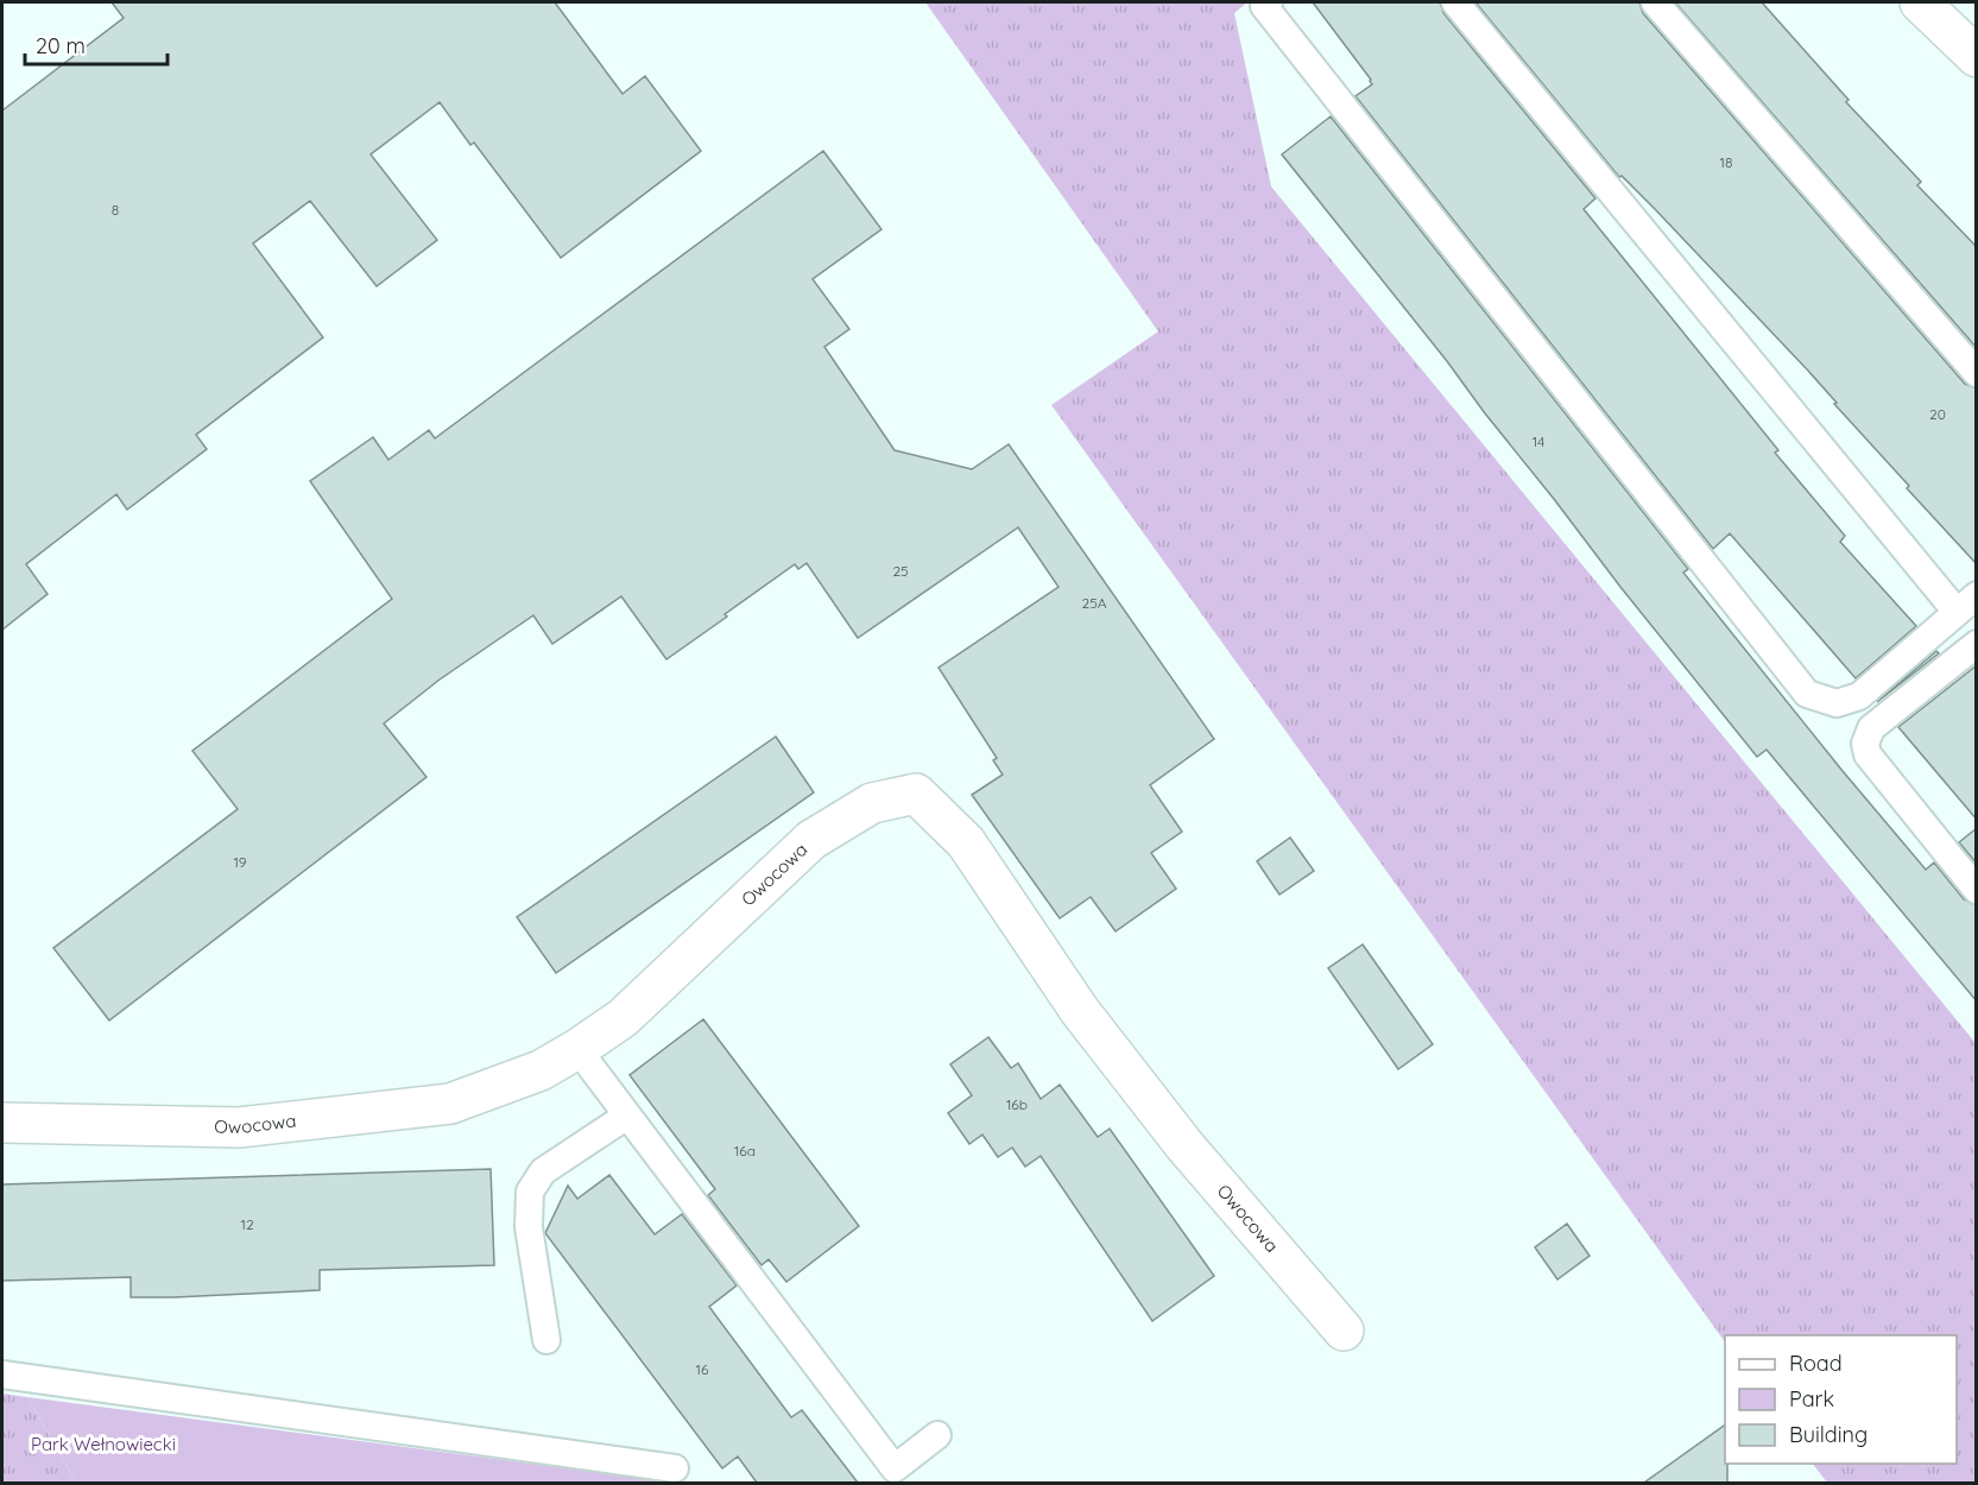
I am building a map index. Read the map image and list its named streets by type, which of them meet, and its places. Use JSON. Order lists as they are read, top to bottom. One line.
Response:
{"streets":{"street":["Owocowa"]},"parks":["Park Wełnowiecki"],"house_numbers":["18","8","20","14","25","25A","19","16b","16a","12","16"],"legend":["Road","Park","Building"],"scale_bar":"20 m"}
